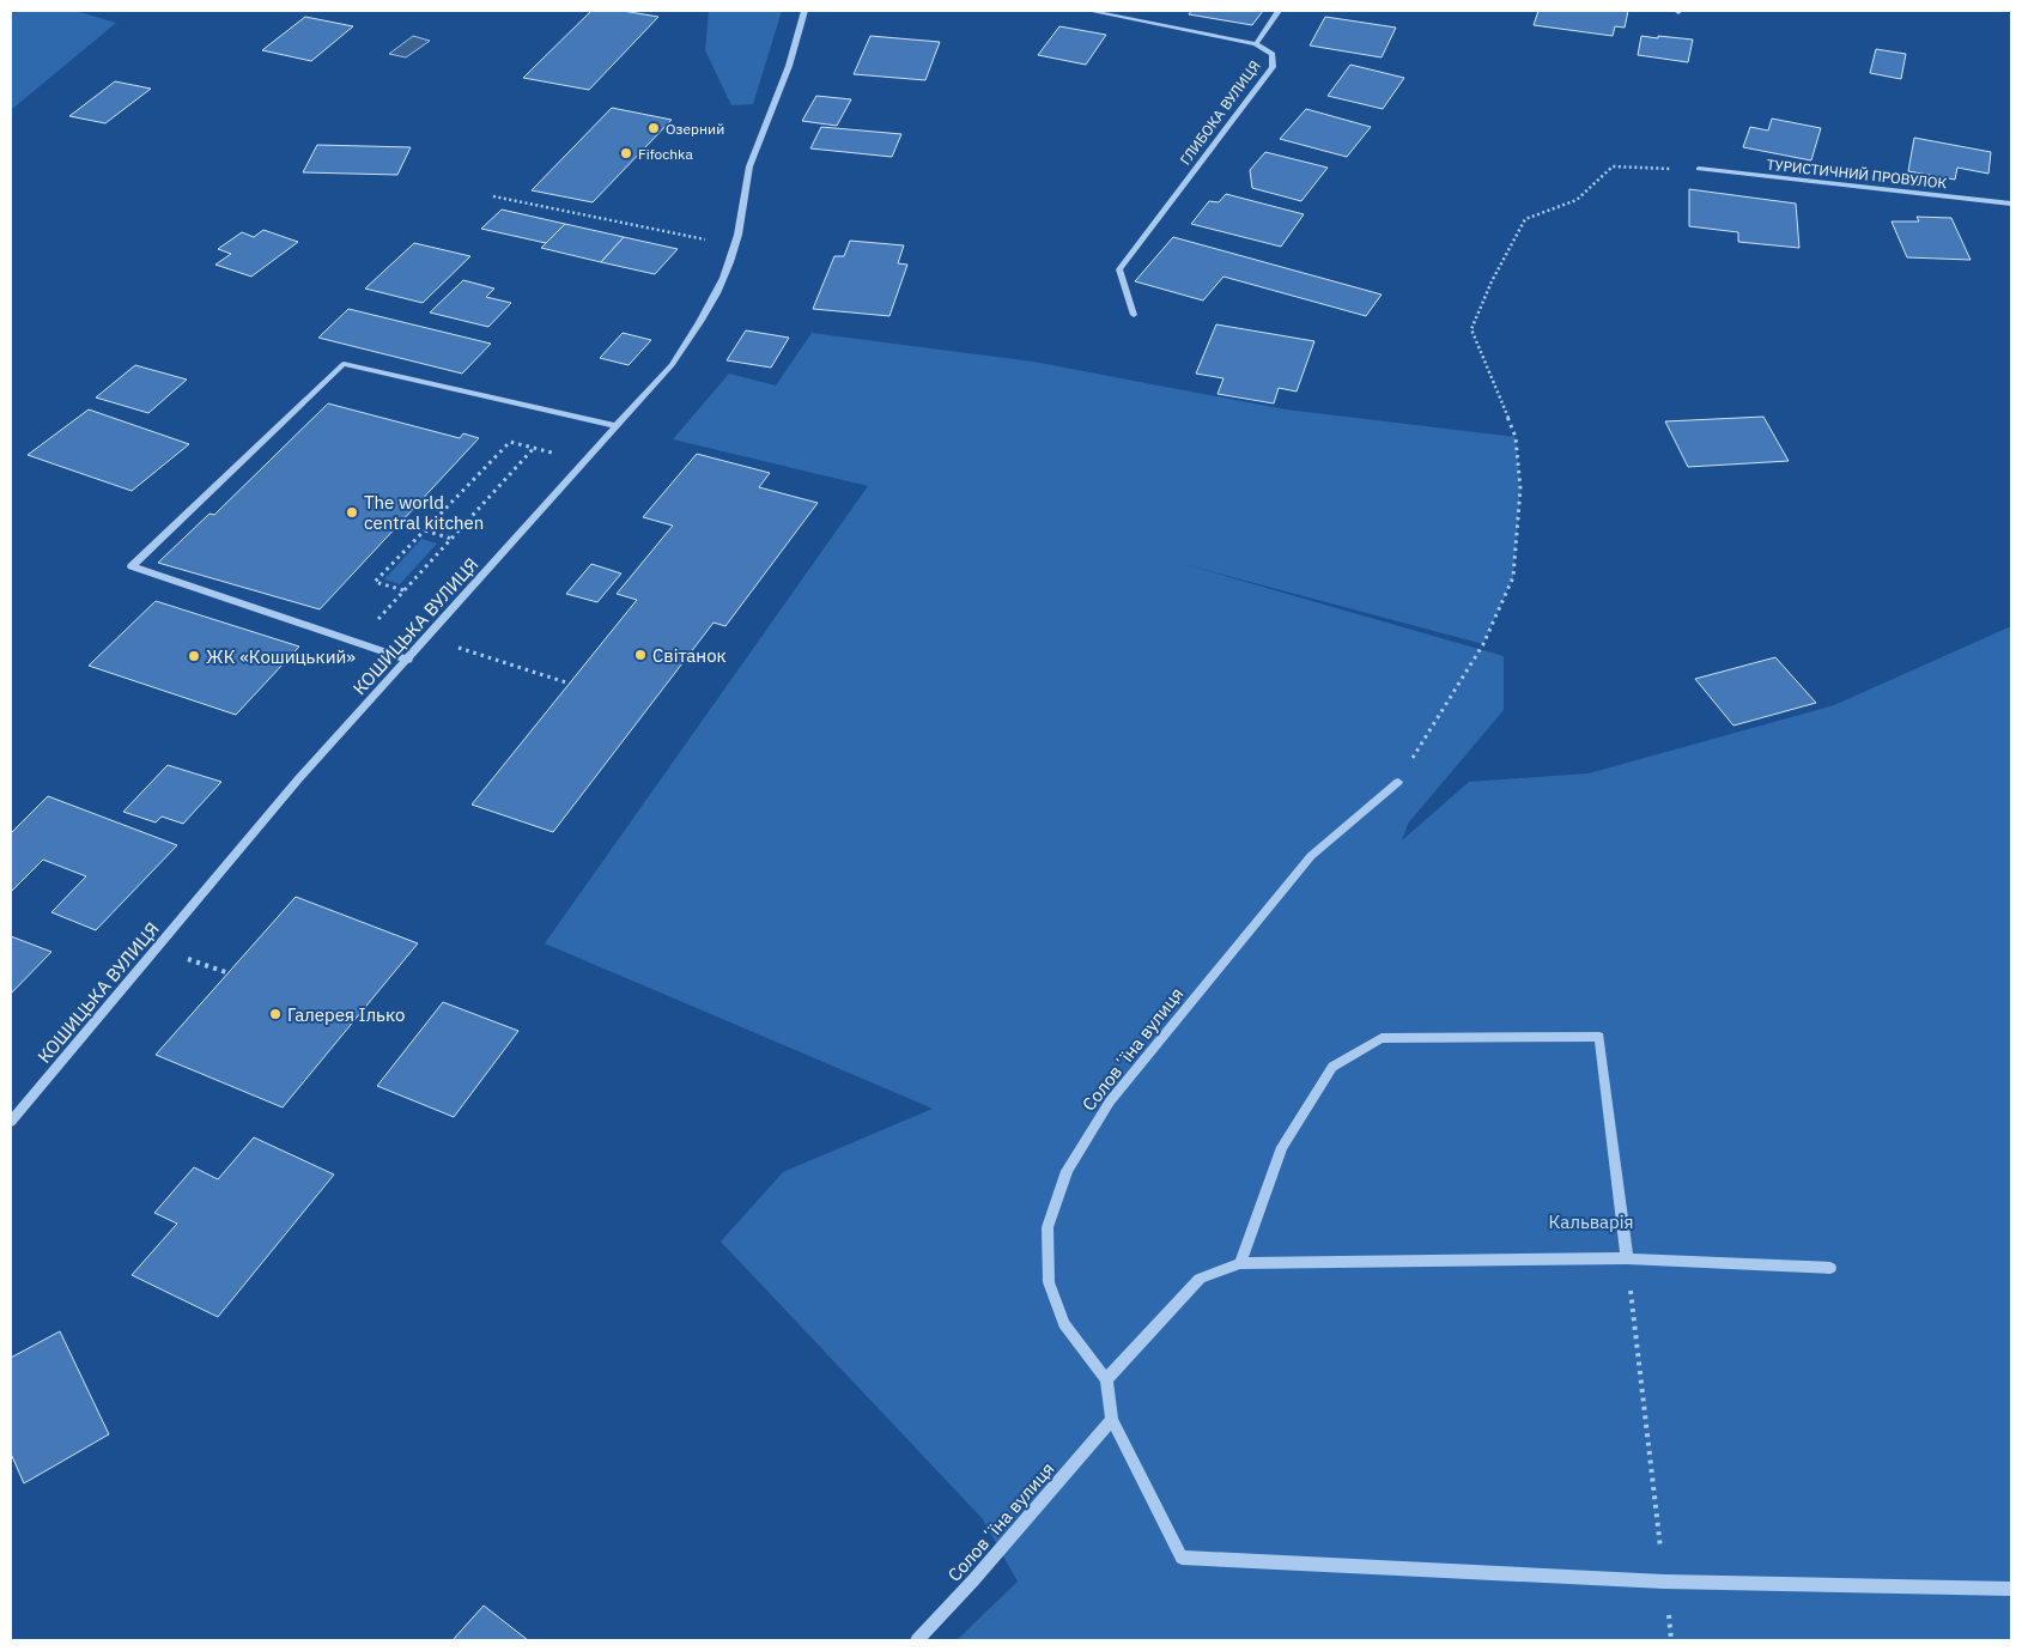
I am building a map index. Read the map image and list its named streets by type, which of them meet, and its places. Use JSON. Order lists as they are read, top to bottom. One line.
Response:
{"streets":{"street":["ГЛИБОКА ВУЛИЦЯ","ТУРИСТИЧНИЙ ПРОВУЛОК","КОШИЦЬКА ВУЛИЦЯ","Соловʼїна вулиця"]},"parks":["Кальварія"],"places":["Озерний","Fifochka","The world central kitchen","Світанок","ЖК «Кошицький»","Галерея Ілько"]}
